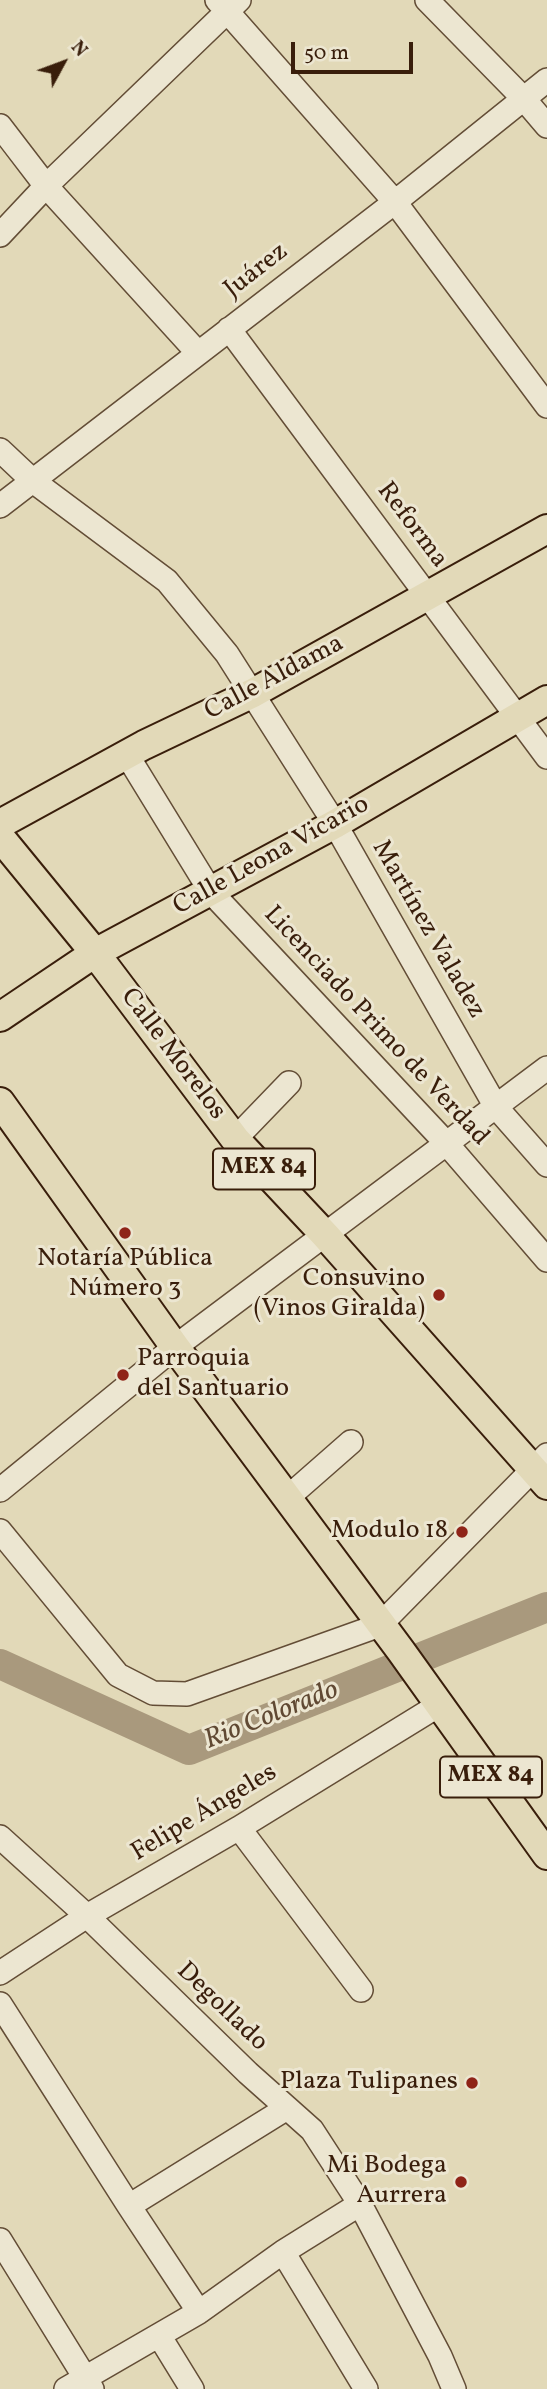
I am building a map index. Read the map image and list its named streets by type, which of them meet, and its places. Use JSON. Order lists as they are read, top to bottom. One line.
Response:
{"streets":{"main road":["Calle Aldama","Calle Leona Vicario","Calle Morelos","MEX 84"],"street":["Juárez","Reforma","Martínez Valadez","Licenciado Primo de Verdad","Felipe Ángeles","Degollado"]},"crossings":[["Juárez","Reforma"],["Juárez","Martínez Valadez"],["Reforma","Calle Aldama"],["Reforma","Calle Leona Vicario"],["Calle Aldama","Martínez Valadez"],["Calle Aldama","Licenciado Primo de Verdad"],["Calle Leona Vicario","Martínez Valadez"],["Calle Leona Vicario","Licenciado Primo de Verdad"],["Calle Leona Vicario","Calle Morelos"],["MEX 84","Felipe Ángeles"],["Felipe Ángeles","Degollado"]],"water":["Rio Colorado"],"places":["Notaría Pública Número 3","Consuvino (Vinos Giralda)","Parroquia del Santuario","Modulo 18","Plaza Tulipanes","Mi Bodega Aurrera"],"scale_bar":"50 m","north":"top right"}
